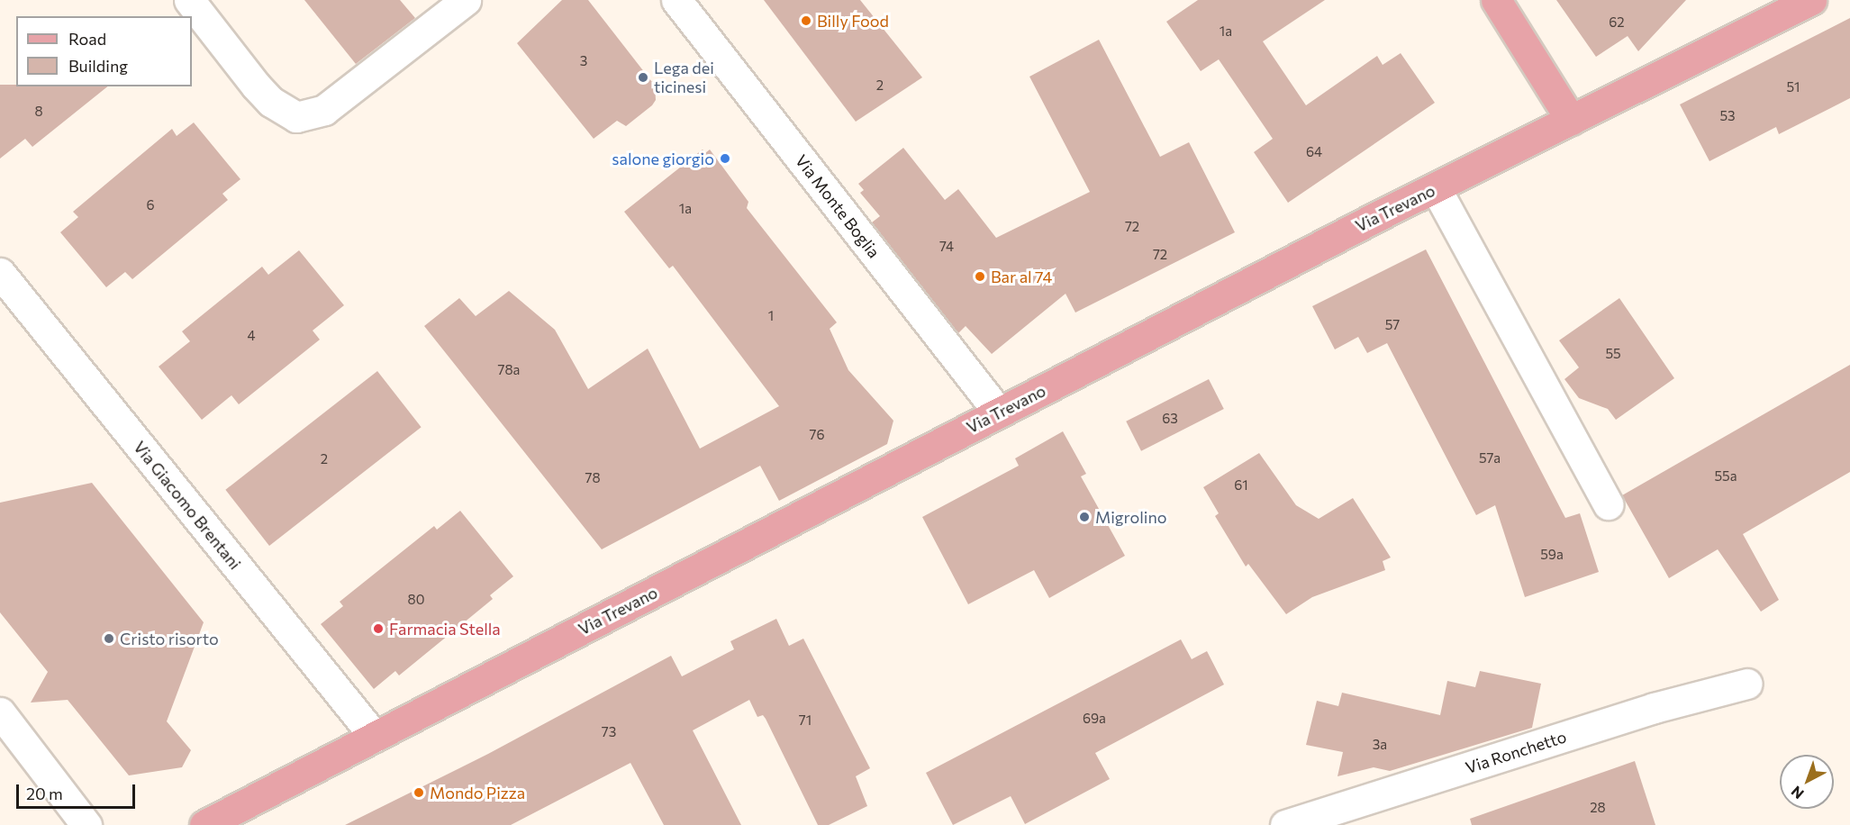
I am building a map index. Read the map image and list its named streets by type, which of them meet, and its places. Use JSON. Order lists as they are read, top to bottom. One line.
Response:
{"streets":{"main road":["Via Trevano"],"street":["Via Monte Boglia","Via Giacomo Brentani","Via Ronchetto"]},"crossings":[["Via Monte Boglia","Via Trevano"],["Via Trevano","Via Giacomo Brentani"]],"places":["Billy Food","Lega dei ticinesi","salone giorgio","Bar al 74","Migrolino","Farmacia Stella","Cristo risorto","Mondo Pizza"],"house_numbers":["62","1a","3","2","51","8","53","64","6","1a","72","74","72","1","57","4","55","78a","63","76","57a","2","55a","78","61","59a","80","69a","71","73","3a","28"],"legend":["Road","Building"],"scale_bar":"20 m","north":"bottom left"}
